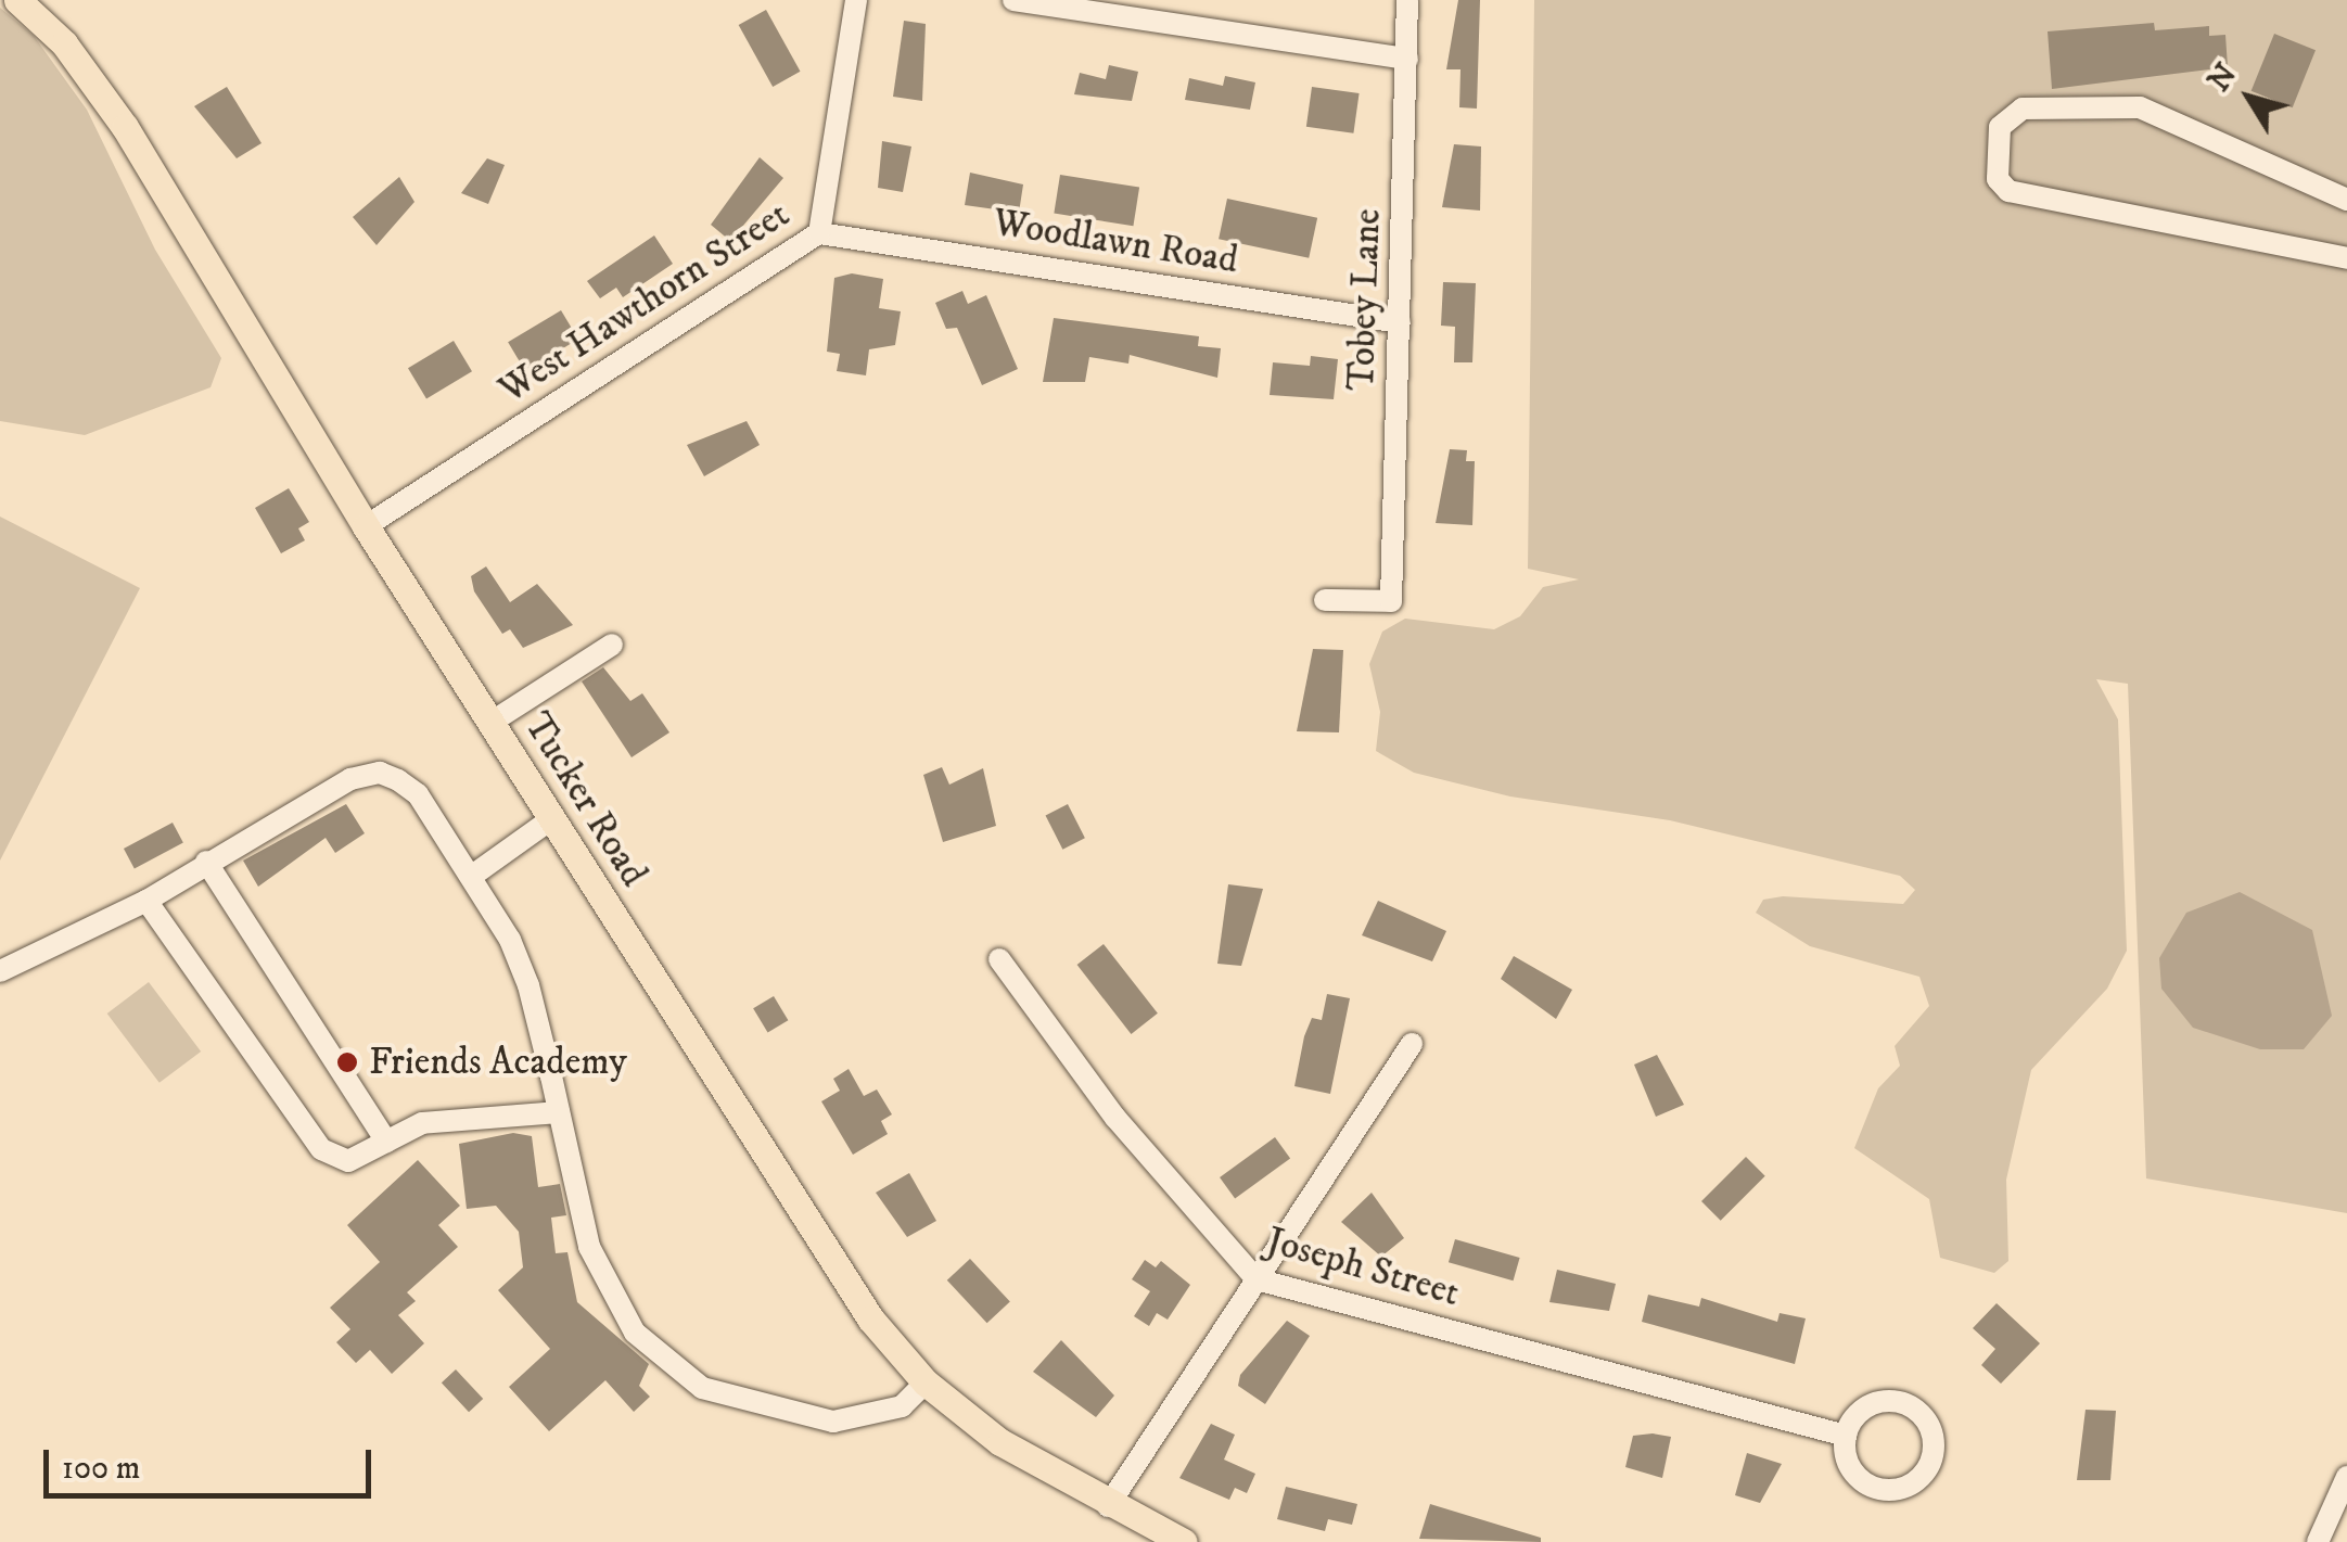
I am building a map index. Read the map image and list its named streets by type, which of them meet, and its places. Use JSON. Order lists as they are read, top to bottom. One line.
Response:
{"streets":{"main road":["Tucker Road"],"street":["Woodlawn Road","Tobey Lane","West Hawthorn Street","Joseph Street"]},"crossings":[["Woodlawn Road","Tobey Lane"],["Woodlawn Road","West Hawthorn Street"],["West Hawthorn Street","Tucker Road"]],"places":["Friends Academy"],"scale_bar":"100 m","north":"top left"}
